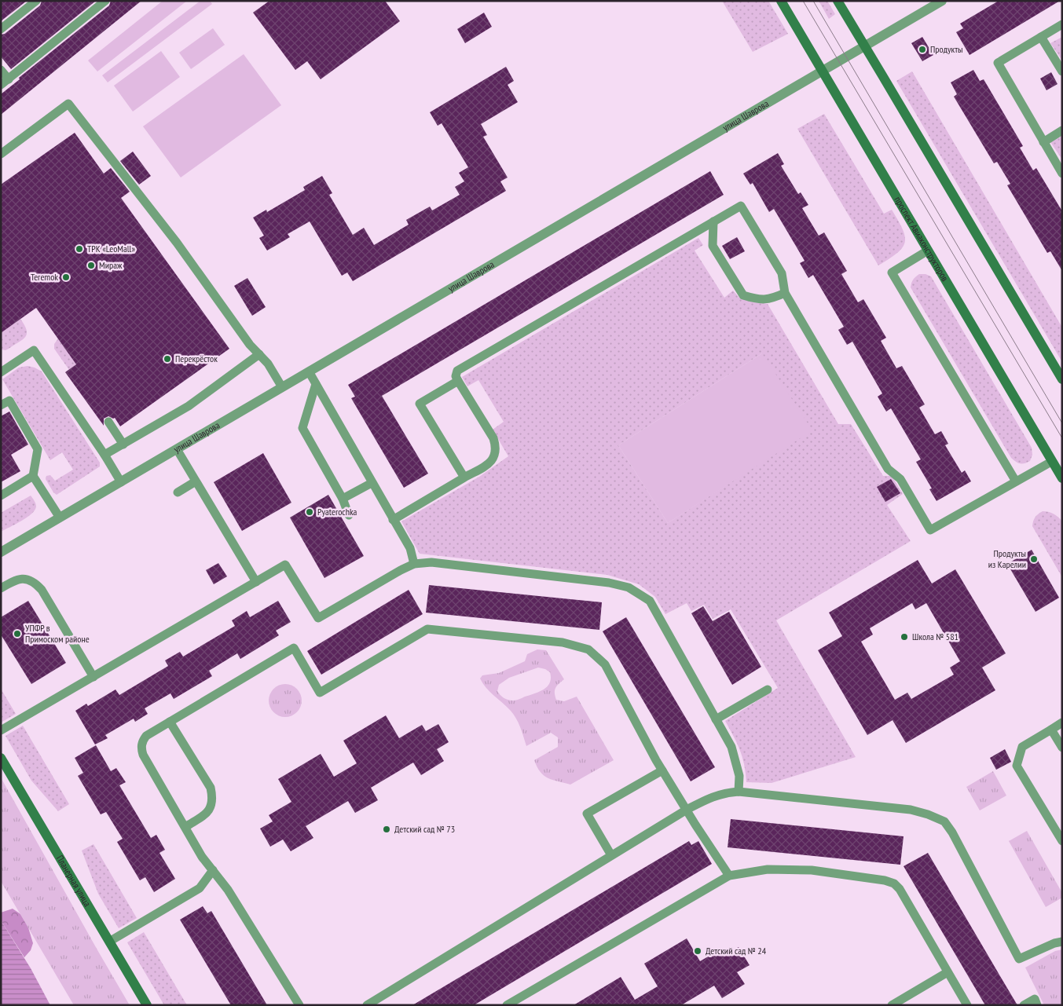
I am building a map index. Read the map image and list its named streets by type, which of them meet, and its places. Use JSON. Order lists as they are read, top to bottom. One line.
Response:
{"streets":{"street":["улица Шаврова","проспект Авиаконструкторов","Планерная улица"]},"crossings":[["улица Шаврова","проспект Авиаконструкторов"]],"places":["Продукты","ТРК «LeoMall»","Мираж","Teremok","Перекрёсток","Pyaterochka","Продукты из Карелии","УПФР в Примоском районе","Школа № 581","Детский сад № 73","Детский сад № 24"]}
